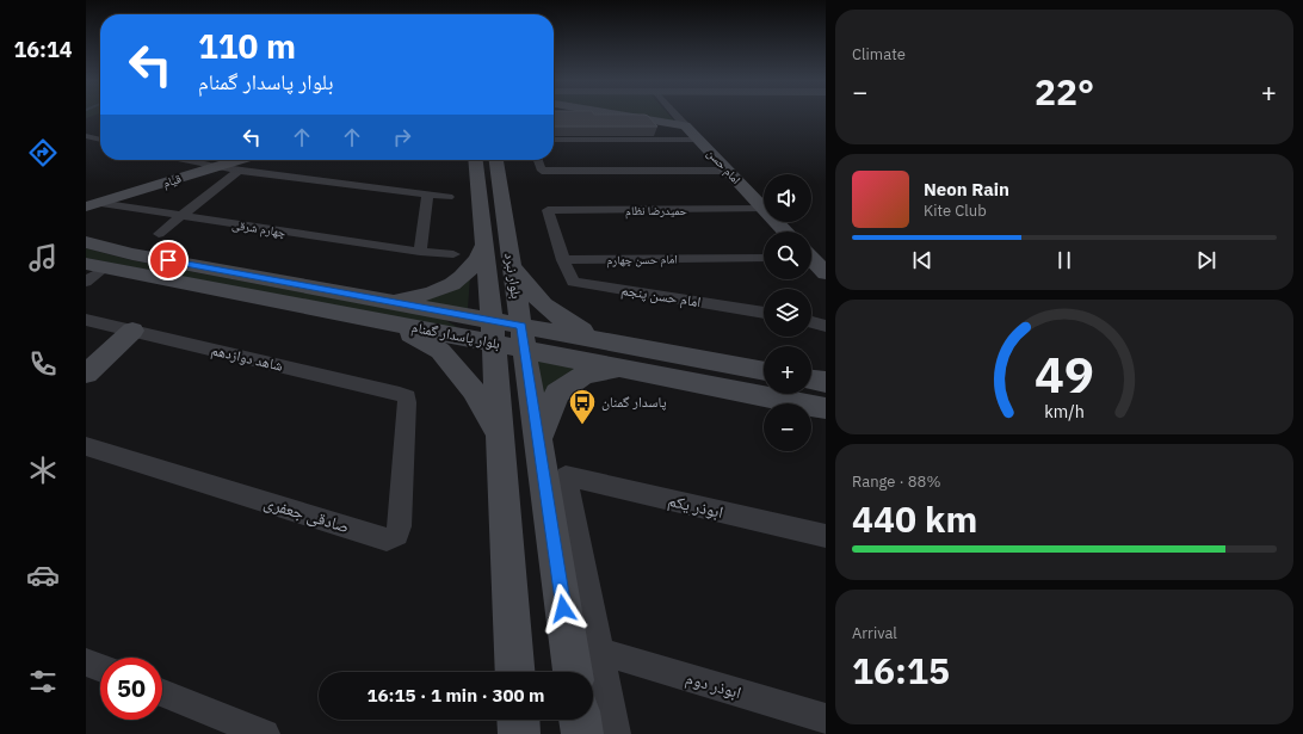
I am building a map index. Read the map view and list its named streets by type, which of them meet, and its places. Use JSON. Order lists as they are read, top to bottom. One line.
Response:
{"streets":{"main road":["امام حسن","قیام","بلوار نبرد","بلوار پاسدار گمنام"],"street":["حمیدرضا نظام","چهارم شرقی","امام حسن چهارم","امام حسن پنجم","شاهد دوازدهم","ابوذر یکم","صادقی جعفری","ابوذر دوم"]},"crossings":[["قیام","چهارم شرقی"],["حمیدرضا نظام","امام حسن چهارم"],["حمیدرضا نظام","امام حسن پنجم"],["امام حسن چهارم","امام حسن پنجم"],["بلوار نبرد","بلوار پاسدار گمنام"],["شاهد دوازدهم","صادقی جعفری"],["ابوذر یکم","ابوذر دوم"]],"places":{"bus stop":["پاسدار گمنان"]},"page":{"tabs":"16:14","tile":["Climate",["Range · 88%","440 km"],["Arrival","16:15"]],"turn":["110 m","بلوار پاسدار گمنام"],"heat":["−","22°","+"],"song":["Neon Rain","Kite Club"],"map_buttons":["+","−"],"limit":"50","trip":"16:15 · 1 min · 300 m","gauge":["49","km/h"]}}
